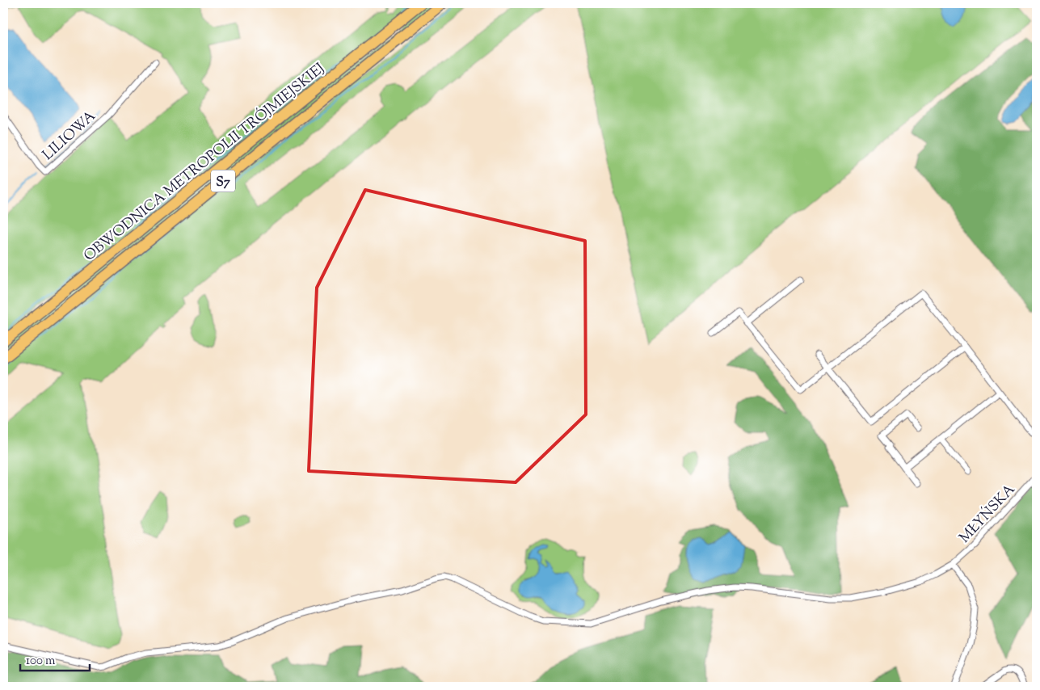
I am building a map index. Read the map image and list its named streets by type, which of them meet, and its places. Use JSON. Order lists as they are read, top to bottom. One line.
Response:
{"streets":{"highway":["OBWODNICA METROPOLII TRÓJMIEJSKIEJ","S7"],"street":["LILIOWA","MŁYŃSKA"]},"scale_bar":"100 m"}
